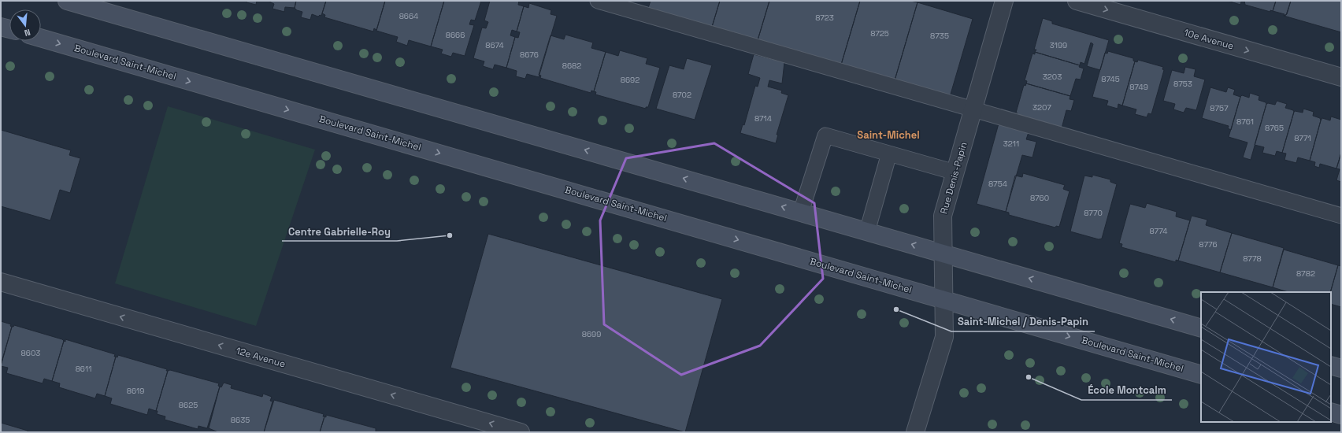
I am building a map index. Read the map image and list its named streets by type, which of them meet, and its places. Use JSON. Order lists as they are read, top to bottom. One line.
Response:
{"streets":{"main road":["Boulevard Saint-Michel"],"street":["10e Avenue","Rue Denis-Papin","12e Avenue"]},"crossings":[["Boulevard Saint-Michel","Rue Denis-Papin"]],"one_way":["10e Avenue","12e Avenue"],"districts":["Saint-Michel"],"places":["Centre Gabrielle-Roy","Saint-Michel / Denis-Papin","École Montcalm"],"house_numbers":["8664","8723","8725","8666","8735","8674","3199","8676","8682","3203","8745","8692","8753","8749","8702","3207","8757","8714","8761","8765","8771","3211","8754","8760","8770","8774","8776","8778","8782","8699","8603","8611","8619","8625","8635"],"north":"bottom"}
